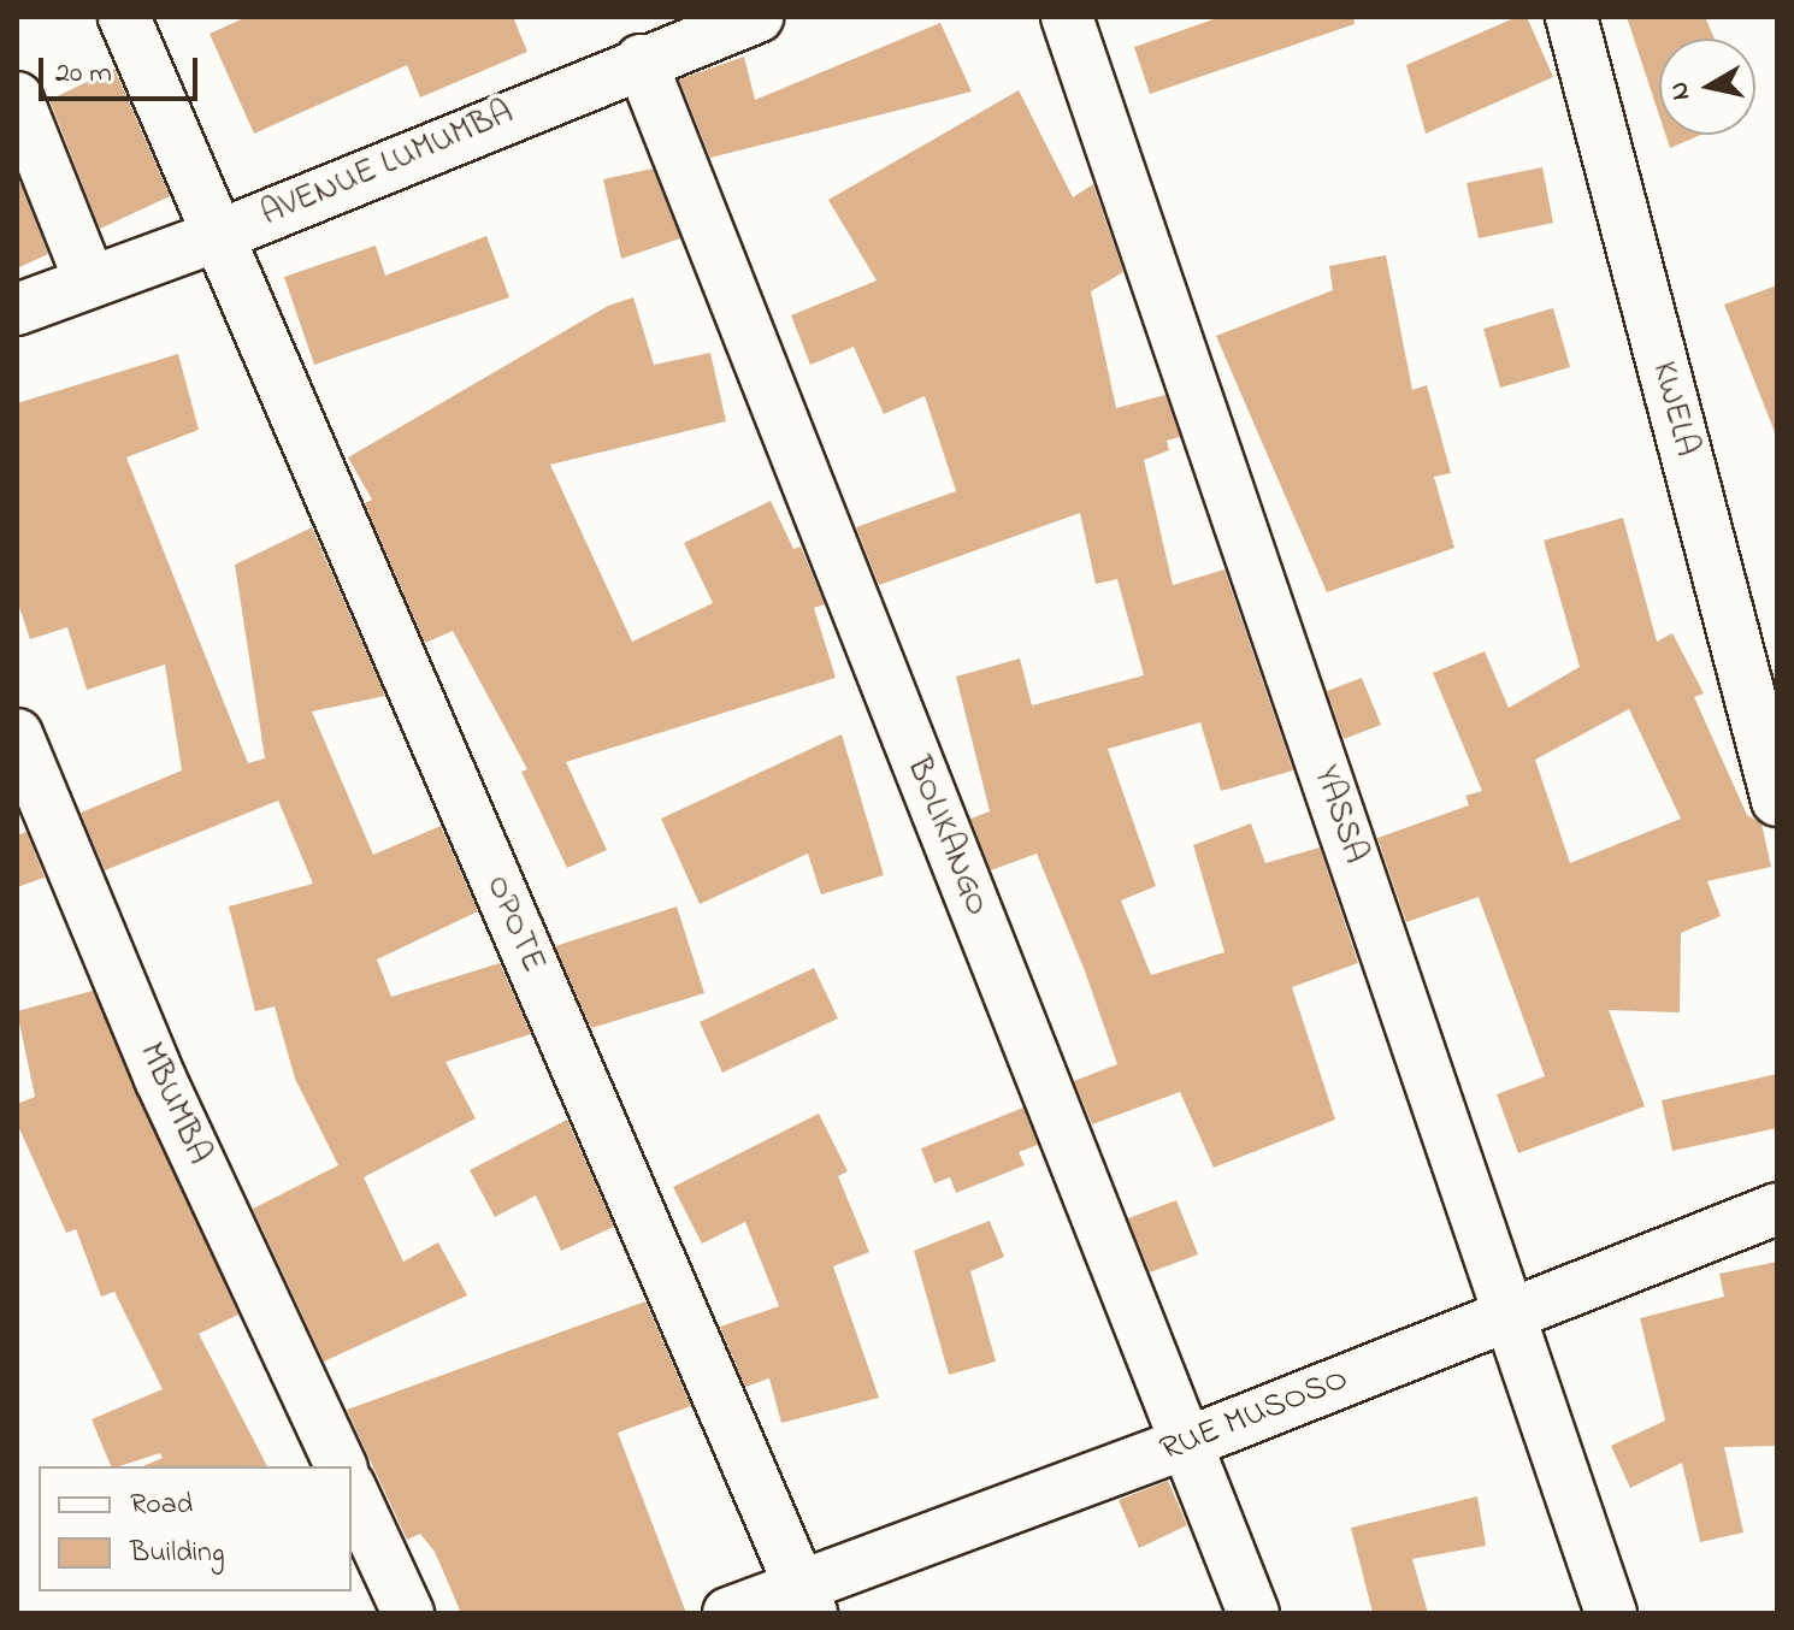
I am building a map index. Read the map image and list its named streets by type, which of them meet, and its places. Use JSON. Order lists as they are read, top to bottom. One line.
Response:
{"streets":{"street":["AVENUE LUMUMBA","KWELA","YASSA","BOLIKANGO","OPOTE","MBUMBA","RUE MUSOSO"]},"crossings":[["AVENUE LUMUMBA","BOLIKANGO"],["AVENUE LUMUMBA","OPOTE"],["YASSA","RUE MUSOSO"],["BOLIKANGO","RUE MUSOSO"],["OPOTE","RUE MUSOSO"]],"legend":["Road","Building"],"scale_bar":"20 m","north":"left"}
